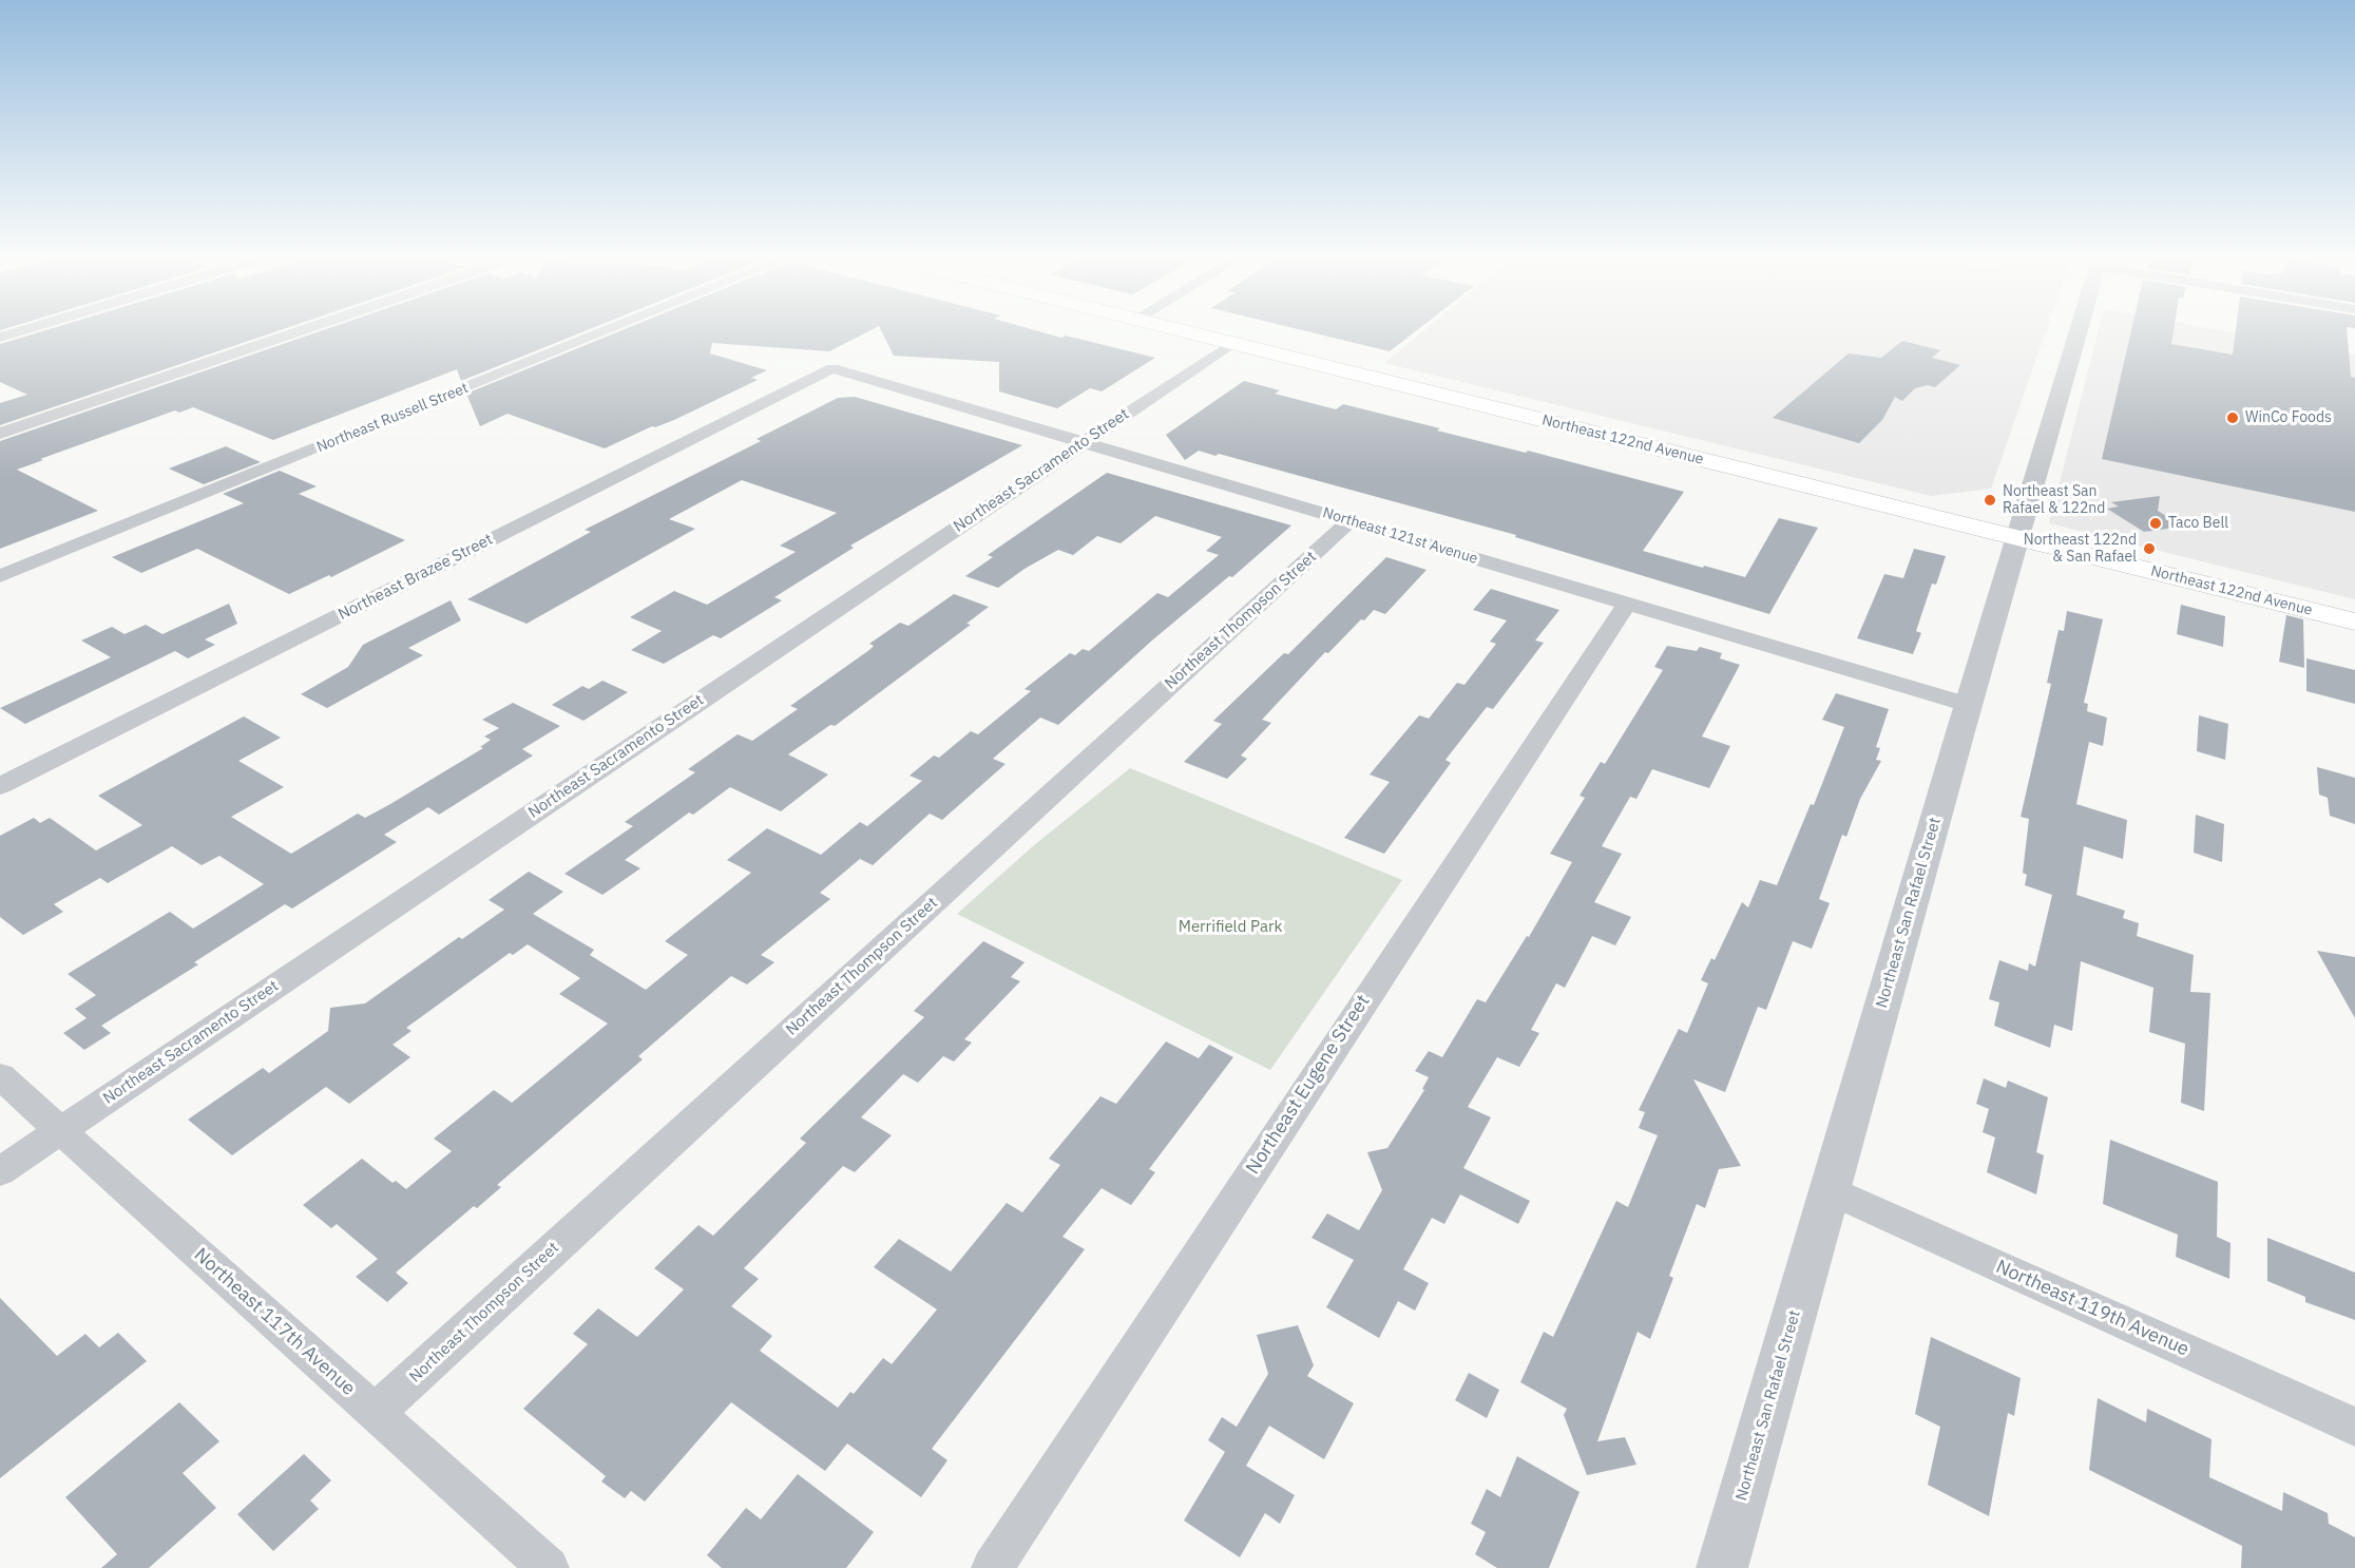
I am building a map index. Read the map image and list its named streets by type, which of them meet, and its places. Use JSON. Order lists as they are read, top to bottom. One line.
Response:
{"streets":{"main road":["Northeast 122nd Avenue"],"street":["Northeast Russell Street","Northeast Sacramento Street","Northeast 121st Avenue","Northeast Brazee Street","Northeast Thompson Street","Northeast San Rafael Street","Northeast Eugene Street","Northeast 119th Avenue","Northeast 117th Avenue"]},"crossings":[["Northeast 122nd Avenue","Northeast Sacramento Street"],["Northeast 122nd Avenue","Northeast San Rafael Street"],["Northeast Sacramento Street","Northeast 121st Avenue"],["Northeast Sacramento Street","Northeast 117th Avenue"],["Northeast 121st Avenue","Northeast Brazee Street"],["Northeast 121st Avenue","Northeast Thompson Street"],["Northeast 121st Avenue","Northeast San Rafael Street"],["Northeast 121st Avenue","Northeast Eugene Street"],["Northeast Thompson Street","Northeast 117th Avenue"],["Northeast San Rafael Street","Northeast 119th Avenue"]],"parks":["Merrifield Park"],"places":["WinCo Foods","Northeast San Rafael & 122nd","Taco Bell","Northeast 122nd & San Rafael"]}
